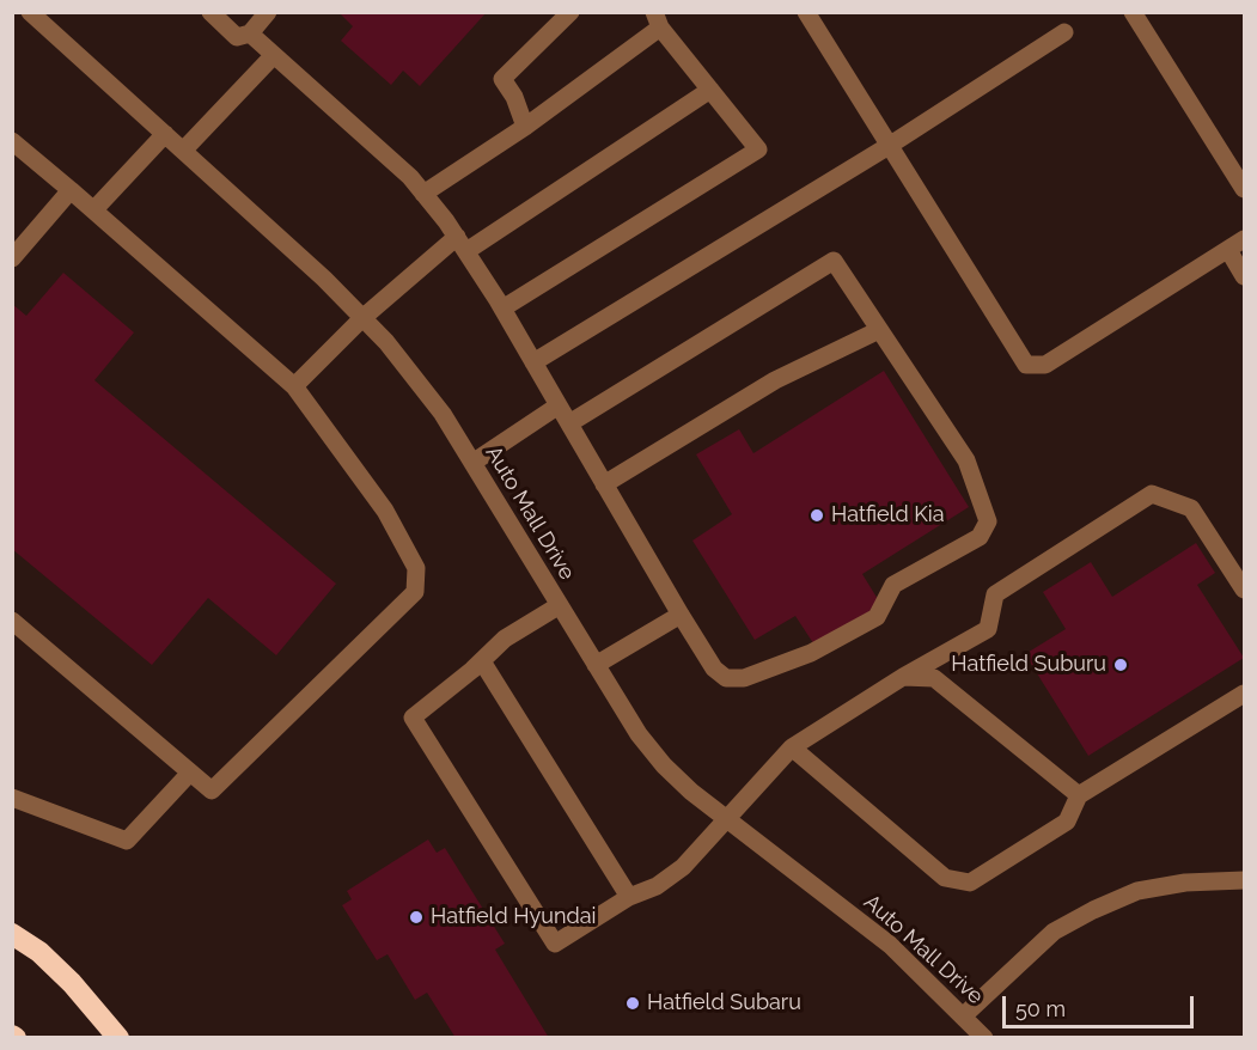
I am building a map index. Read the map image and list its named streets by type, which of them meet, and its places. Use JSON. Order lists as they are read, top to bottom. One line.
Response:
{"streets":{"street":["Auto Mall Drive"]},"places":["Hatfield Kia","Hatfield Suburu","Hatfield Hyundai","Hatfield Subaru"],"scale_bar":"50 m"}
